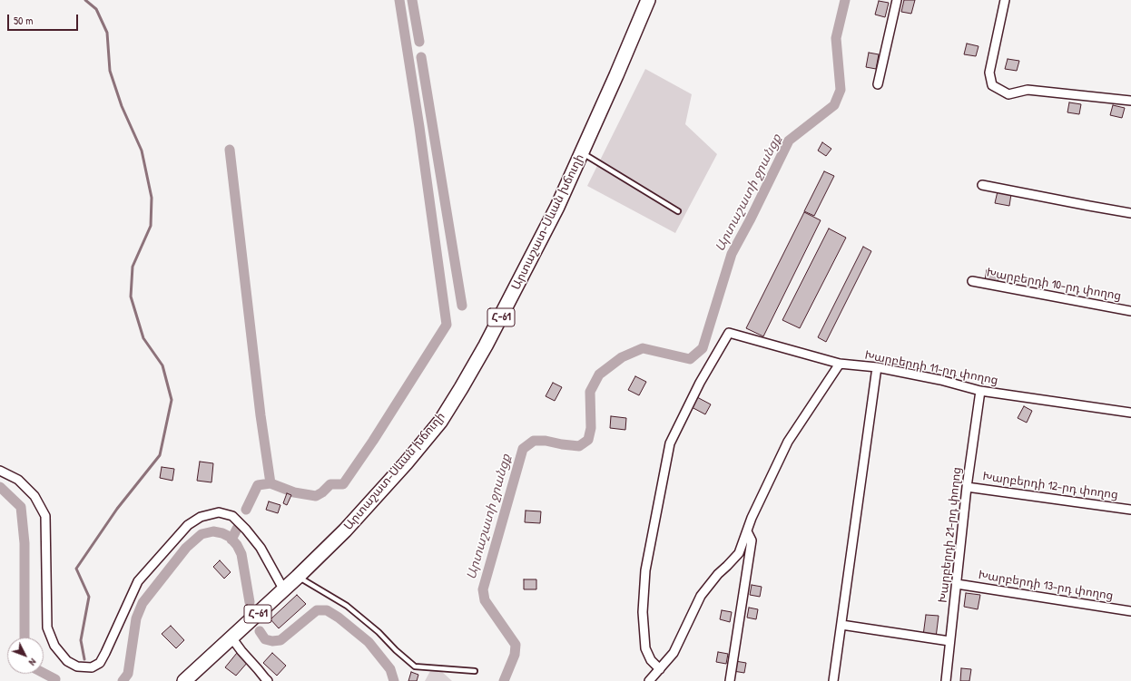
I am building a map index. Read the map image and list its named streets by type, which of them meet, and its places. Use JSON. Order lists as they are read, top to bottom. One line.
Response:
{"streets":{"main road":["Արտաշատ-Սևան խճուղի","Հ-61"],"street":["Խարբերդի 10-րդ փողոց","Խարբերդի 11-րդ փողոց","Խարբերդի 12-րդ փողոց","Խարբերդի 21-րդ փողոց","Խարբերդի 13-րդ փողոց"]},"crossings":[["Խարբերդի 11-րդ փողոց","Խարբերդի 21-րդ փողոց"],["Խարբերդի 12-րդ փողոց","Խարբերդի 21-րդ փողոց"],["Խարբերդի 21-րդ փողոց","Խարբերդի 13-րդ փողոց"]],"water":["Արտաշատի ջրանցք"],"scale_bar":"50 m","north":"bottom right"}
